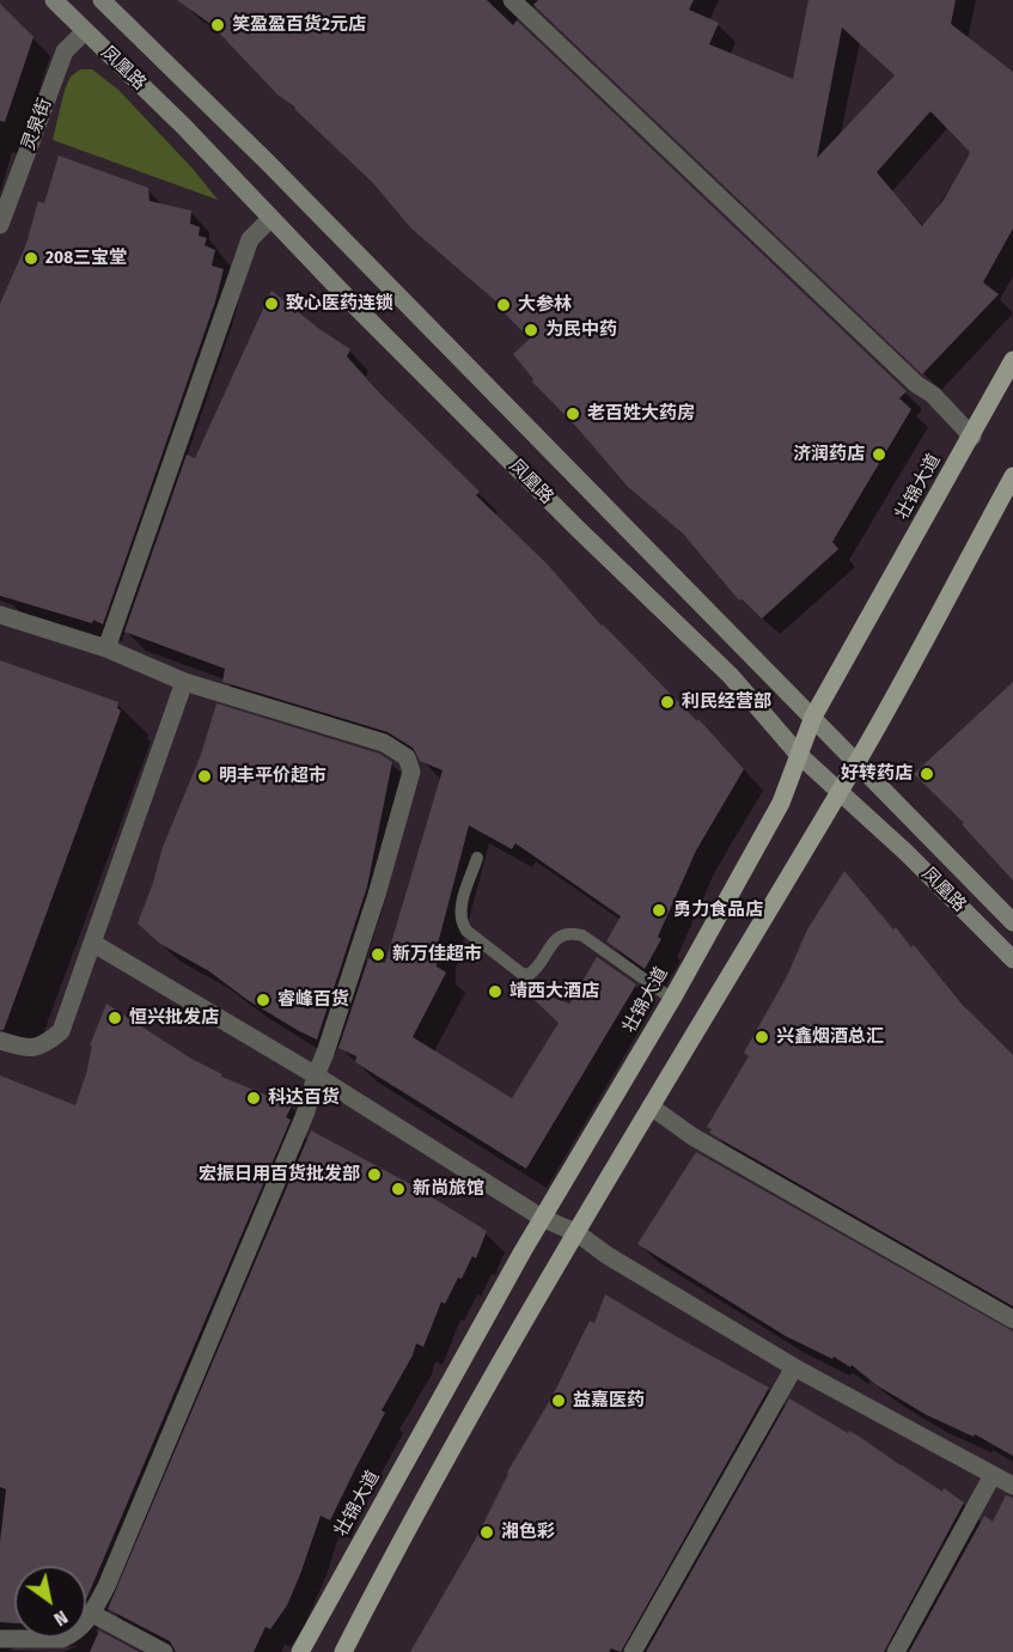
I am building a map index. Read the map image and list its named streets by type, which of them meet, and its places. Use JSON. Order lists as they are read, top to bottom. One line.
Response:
{"streets":{"main road":["凤凰路","壮锦大道"],"street":["灵泉街"]},"crossings":[["凤凰路","灵泉街"],["凤凰路","壮锦大道"]],"places":["笑盈盈百货2元店","208三宝堂","致心医药连锁","大参林","为民中药","老百姓大药房","济润药店","利民经营部","好转药店","明丰平价超市","勇力食品店","新万佳超市","靖西大酒店","睿峰百货","恒兴批发店","兴鑫烟酒总汇","科达百货","宏振日用百货批发部","新尚旅馆","益嘉医药","湘色彩"],"north":"bottom right"}
